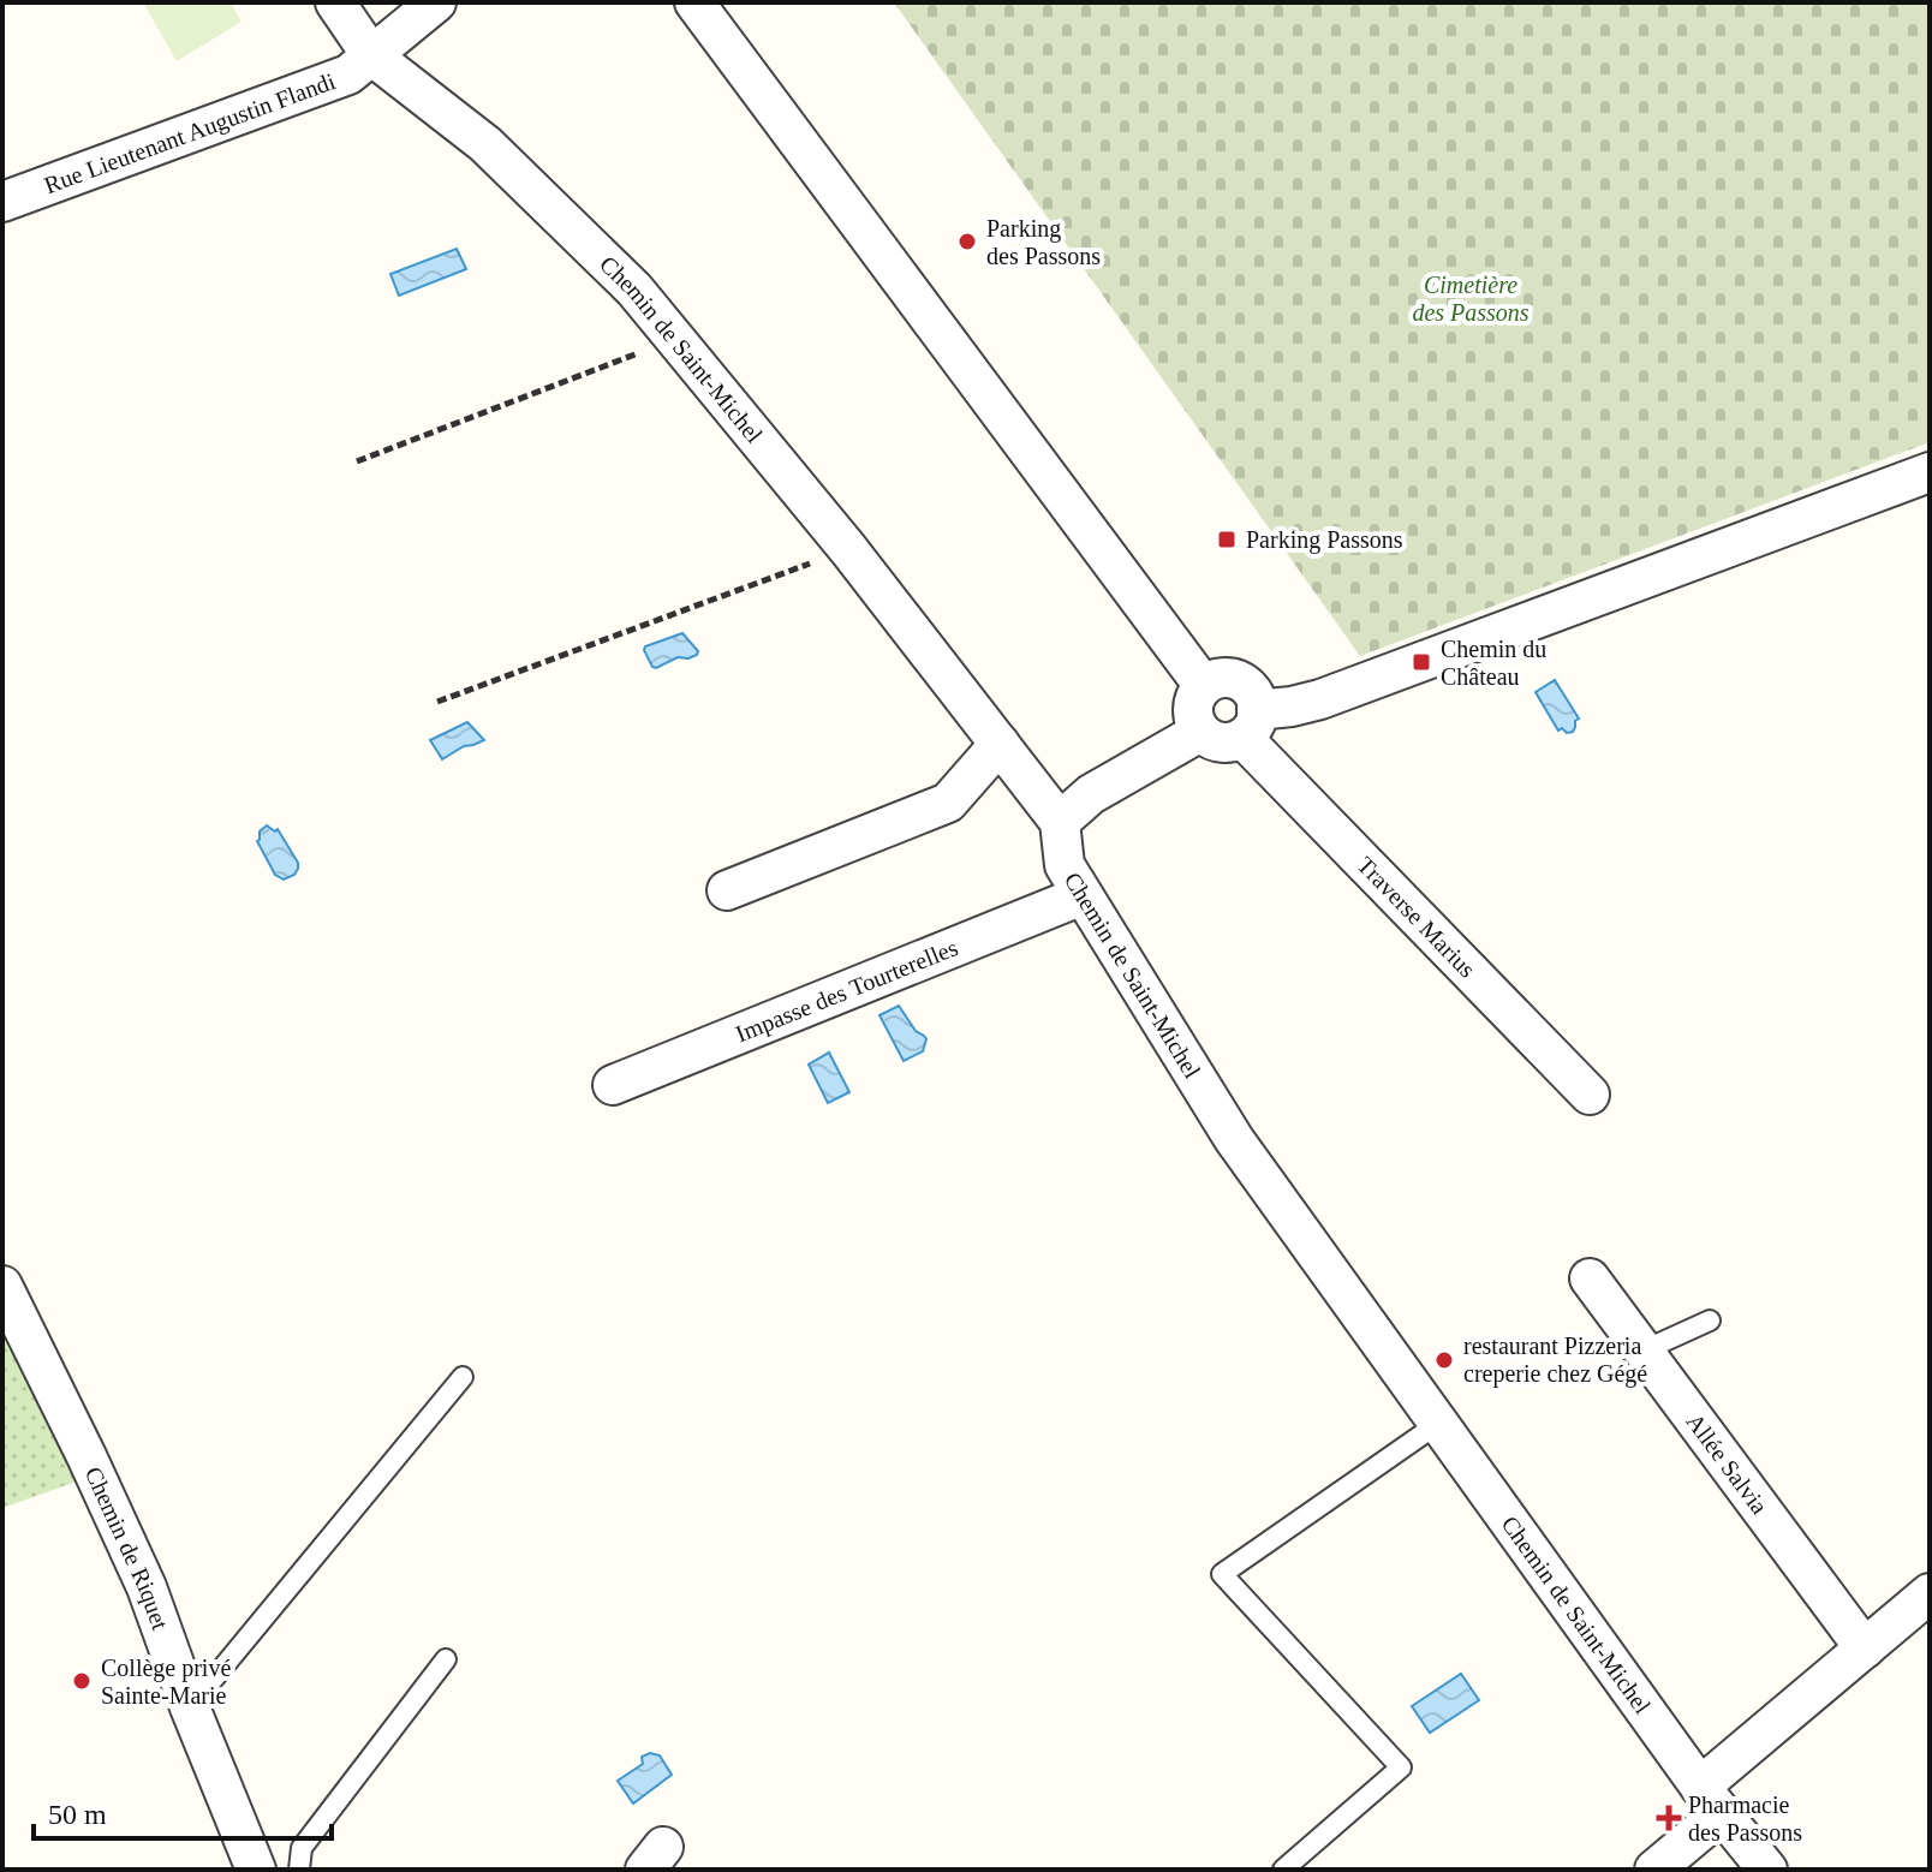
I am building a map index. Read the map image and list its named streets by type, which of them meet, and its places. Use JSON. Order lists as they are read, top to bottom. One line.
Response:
{"streets":{"street":["Rue Lieutenant Augustin Flandi","Chemin de Saint-Michel","Traverse Marius","Impasse des Tourterelles","Allée Salvia","Chemin de Riquet"]},"crossings":[["Rue Lieutenant Augustin Flandi","Chemin de Saint-Michel"],["Chemin de Saint-Michel","Impasse des Tourterelles"]],"parks":["Cimetière des Passons"],"places":{"other":["Parking des Passons","restaurant Pizzeria creperie chez Gégé","Collège privé Sainte-Marie"],"transit":["Parking Passons","Chemin du Château"],"health":["Pharmacie des Passons"]},"scale_bar":"50 m"}
